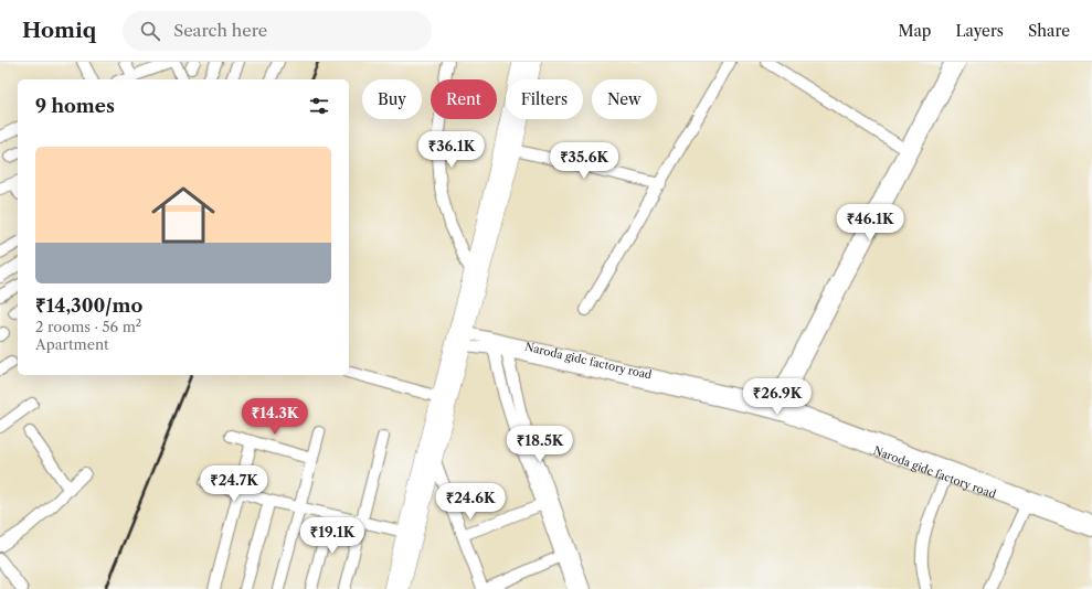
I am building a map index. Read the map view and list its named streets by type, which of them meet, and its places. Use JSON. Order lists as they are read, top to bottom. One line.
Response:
{"streets":{"street":["Naroda gidc factory road"]},"page":{"header":"Homiq","search":"Search here","nav":["Map","Layers","Share"],"chip":["Buy","Rent","Filters","New"],"heading":"9 homes","price":["₹36.1K","₹35.6K","₹46.1K","₹26.9K","₹14.3K","₹18.5K","₹24.7K","₹24.6K","₹19.1K"],"list":[{"name":"₹14,300/mo","note":"2 rooms · 56 m² · Apartment"}]}}
